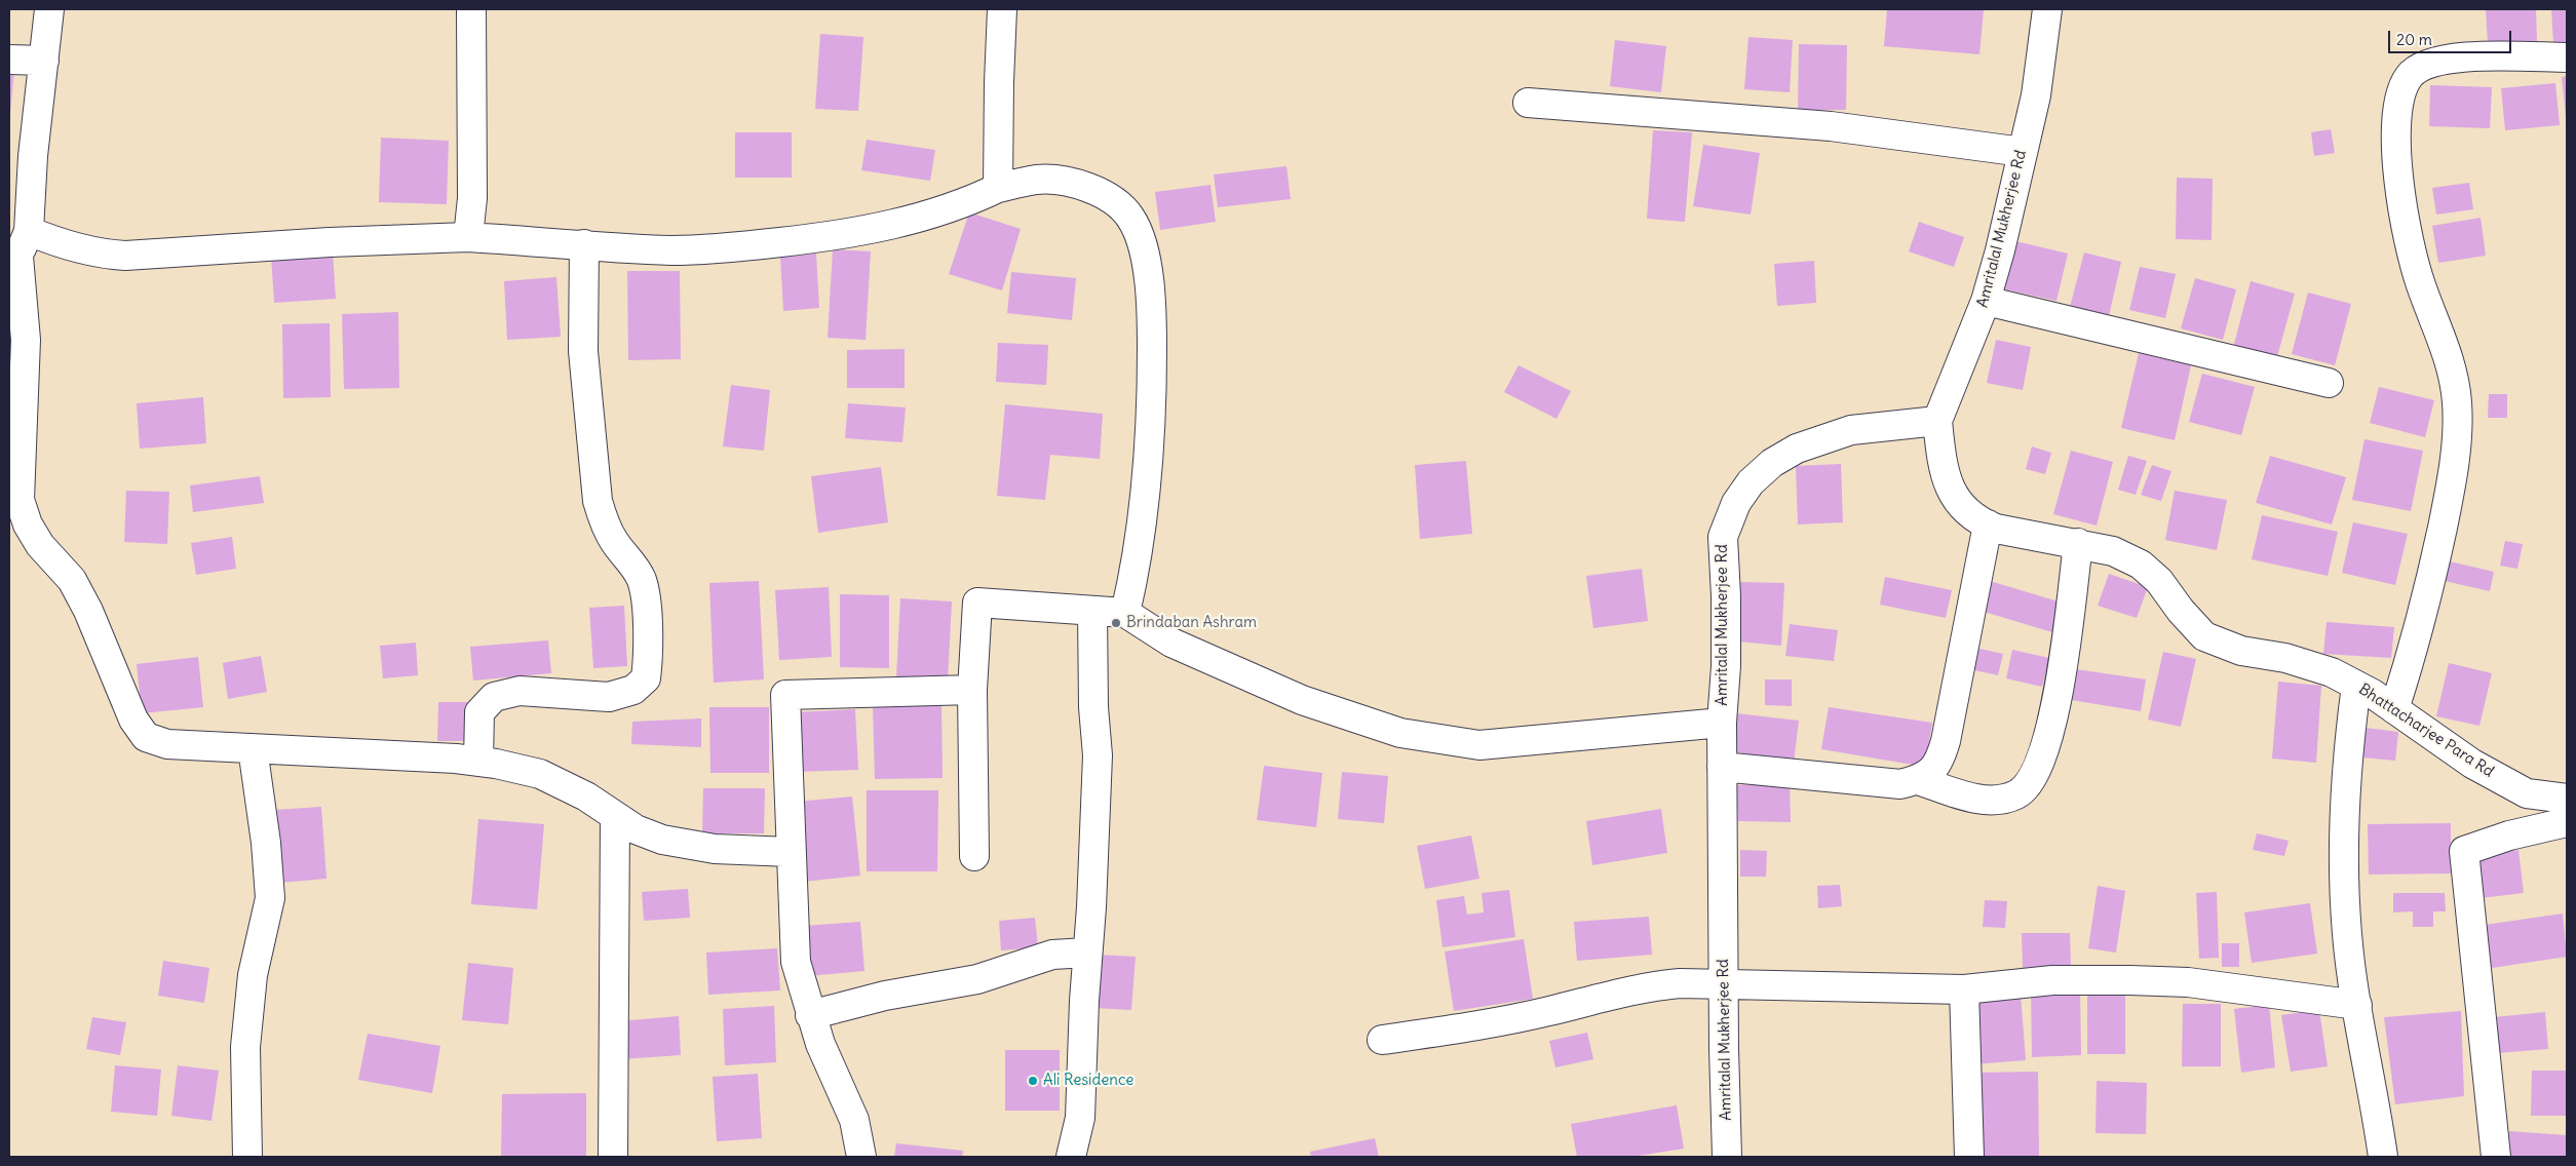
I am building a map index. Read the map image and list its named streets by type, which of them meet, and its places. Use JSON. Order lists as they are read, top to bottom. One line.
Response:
{"streets":{"street":["Amritalal Mukherjee Rd","Bhattacharjee Para Rd"]},"crossings":[["Amritalal Mukherjee Rd","Bhattacharjee Para Rd"]],"places":["Brindaban Ashram","Ali Residence"],"scale_bar":"20 m"}
